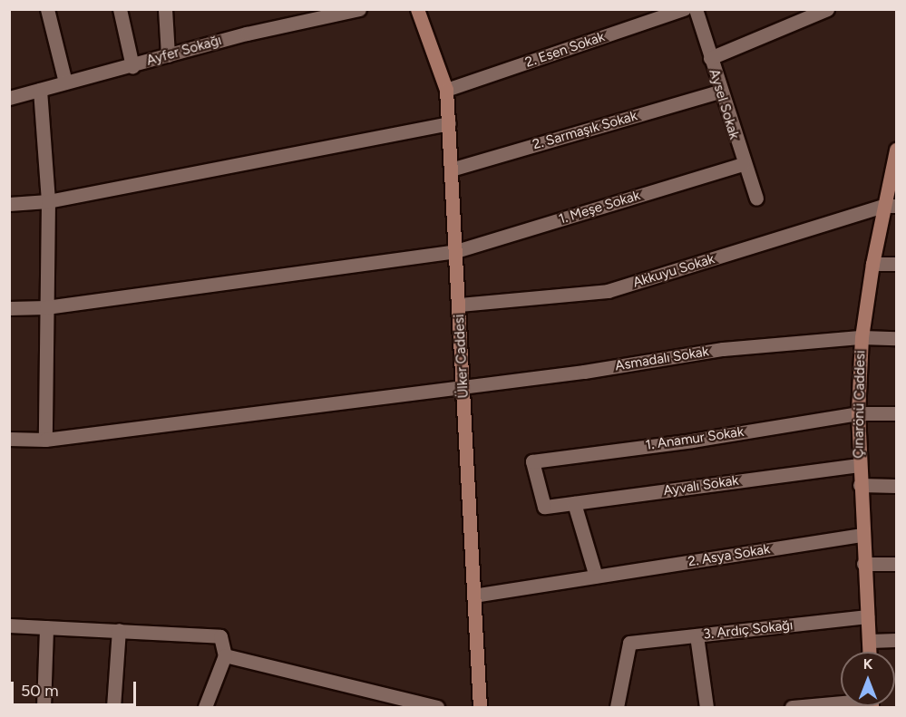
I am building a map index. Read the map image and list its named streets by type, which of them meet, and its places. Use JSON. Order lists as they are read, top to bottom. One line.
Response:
{"streets":{"main road":["Ülker Caddesi","Çınarönü Caddesi"],"street":["2. Esen Sokak","Ayfer Sokağı","Aysel Sokak","2. Sarmaşık Sokak","1. Meşe Sokak","Akkuyu Sokak","Asmadalı Sokak","1. Anamur Sokak","Ayvalı Sokak","2. Asya Sokak","3. Ardıç Sokağı"]},"crossings":[["2. Esen Sokak","Ülker Caddesi"],["Aysel Sokak","2. Sarmaşık Sokak"],["Aysel Sokak","1. Meşe Sokak"],["2. Sarmaşık Sokak","Ülker Caddesi"],["1. Meşe Sokak","Ülker Caddesi"],["Akkuyu Sokak","Ülker Caddesi"],["Akkuyu Sokak","Çınarönü Caddesi"],["Ülker Caddesi","Asmadalı Sokak"],["Ülker Caddesi","2. Asya Sokak"],["Asmadalı Sokak","Çınarönü Caddesi"],["Çınarönü Caddesi","1. Anamur Sokak"],["Çınarönü Caddesi","Ayvalı Sokak"],["Çınarönü Caddesi","2. Asya Sokak"],["Çınarönü Caddesi","3. Ardıç Sokağı"],["1. Anamur Sokak","Ayvalı Sokak"]],"scale_bar":"50 m","north":"top"}
